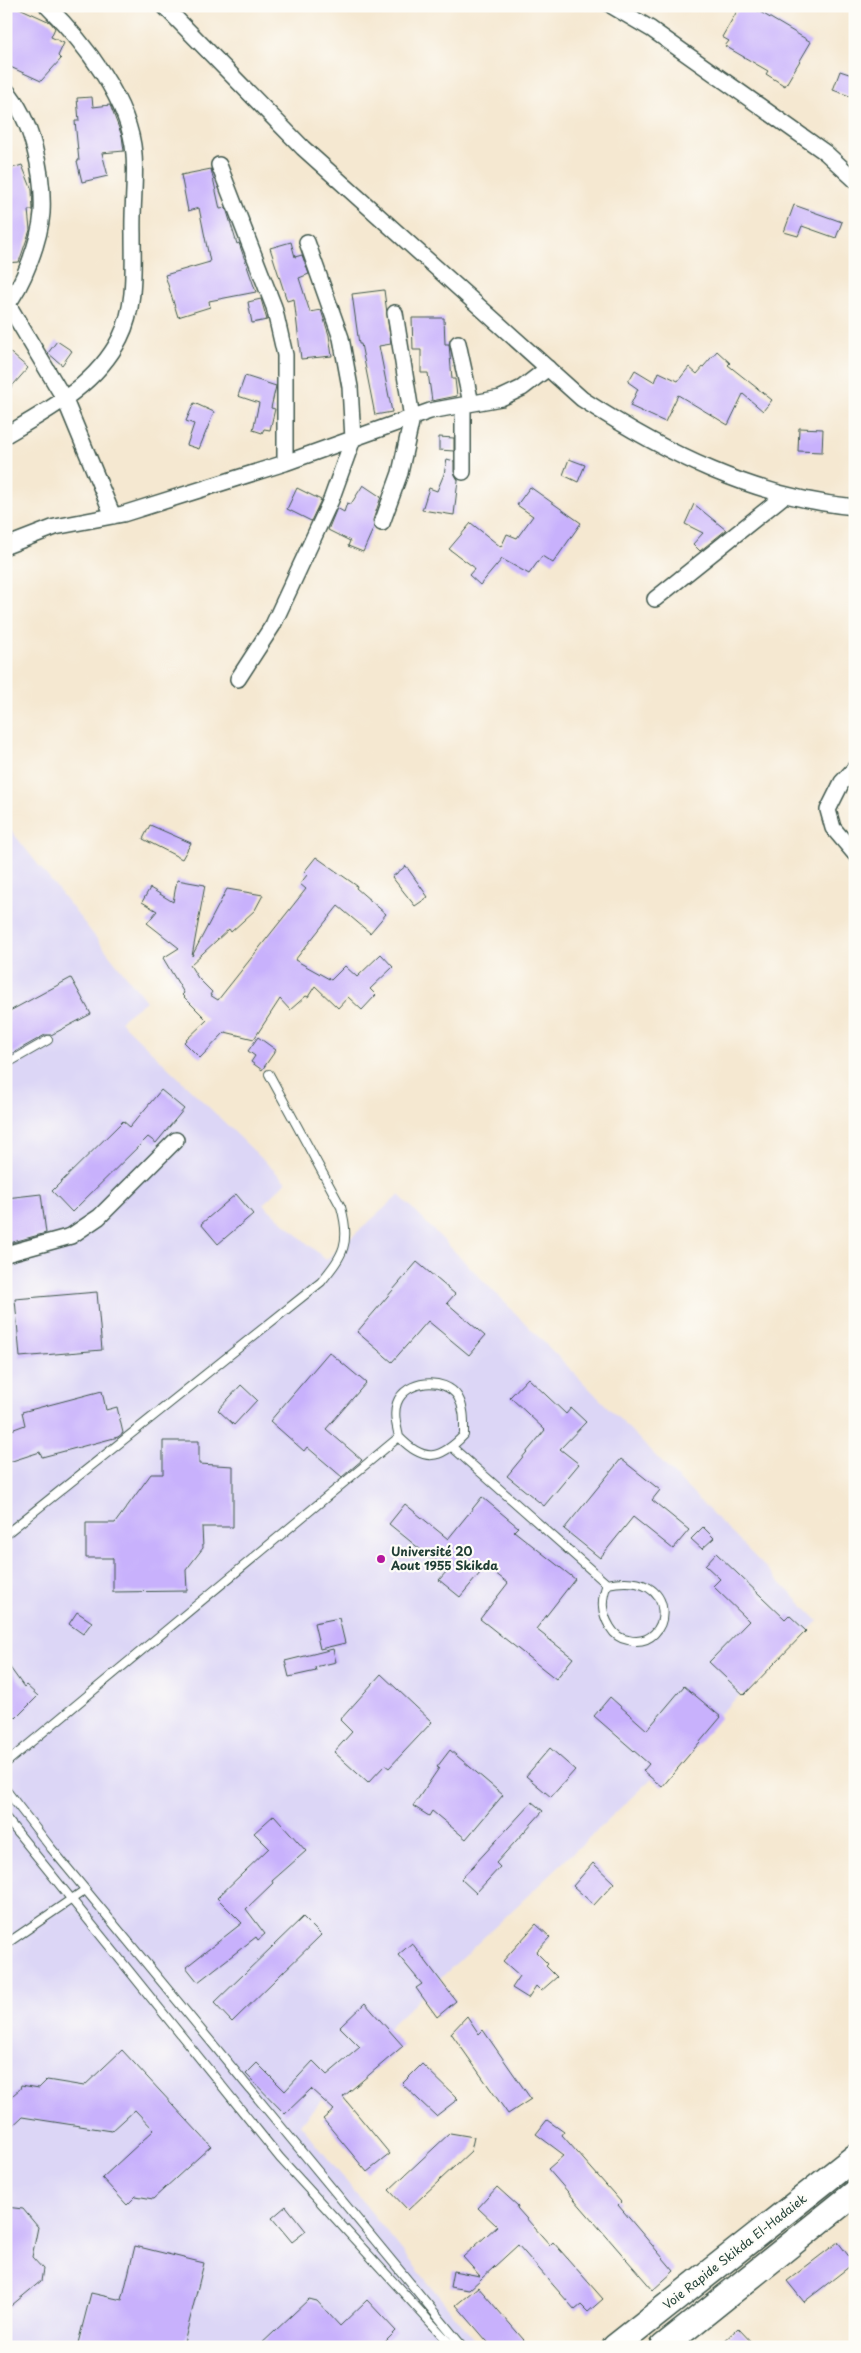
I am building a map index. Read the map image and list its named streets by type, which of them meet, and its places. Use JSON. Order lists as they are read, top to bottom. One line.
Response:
{"streets":{"highway":["Voie Rapide Skikda El-Hadaiek"]},"places":["Université 20 Aout 1955 Skikda"]}
